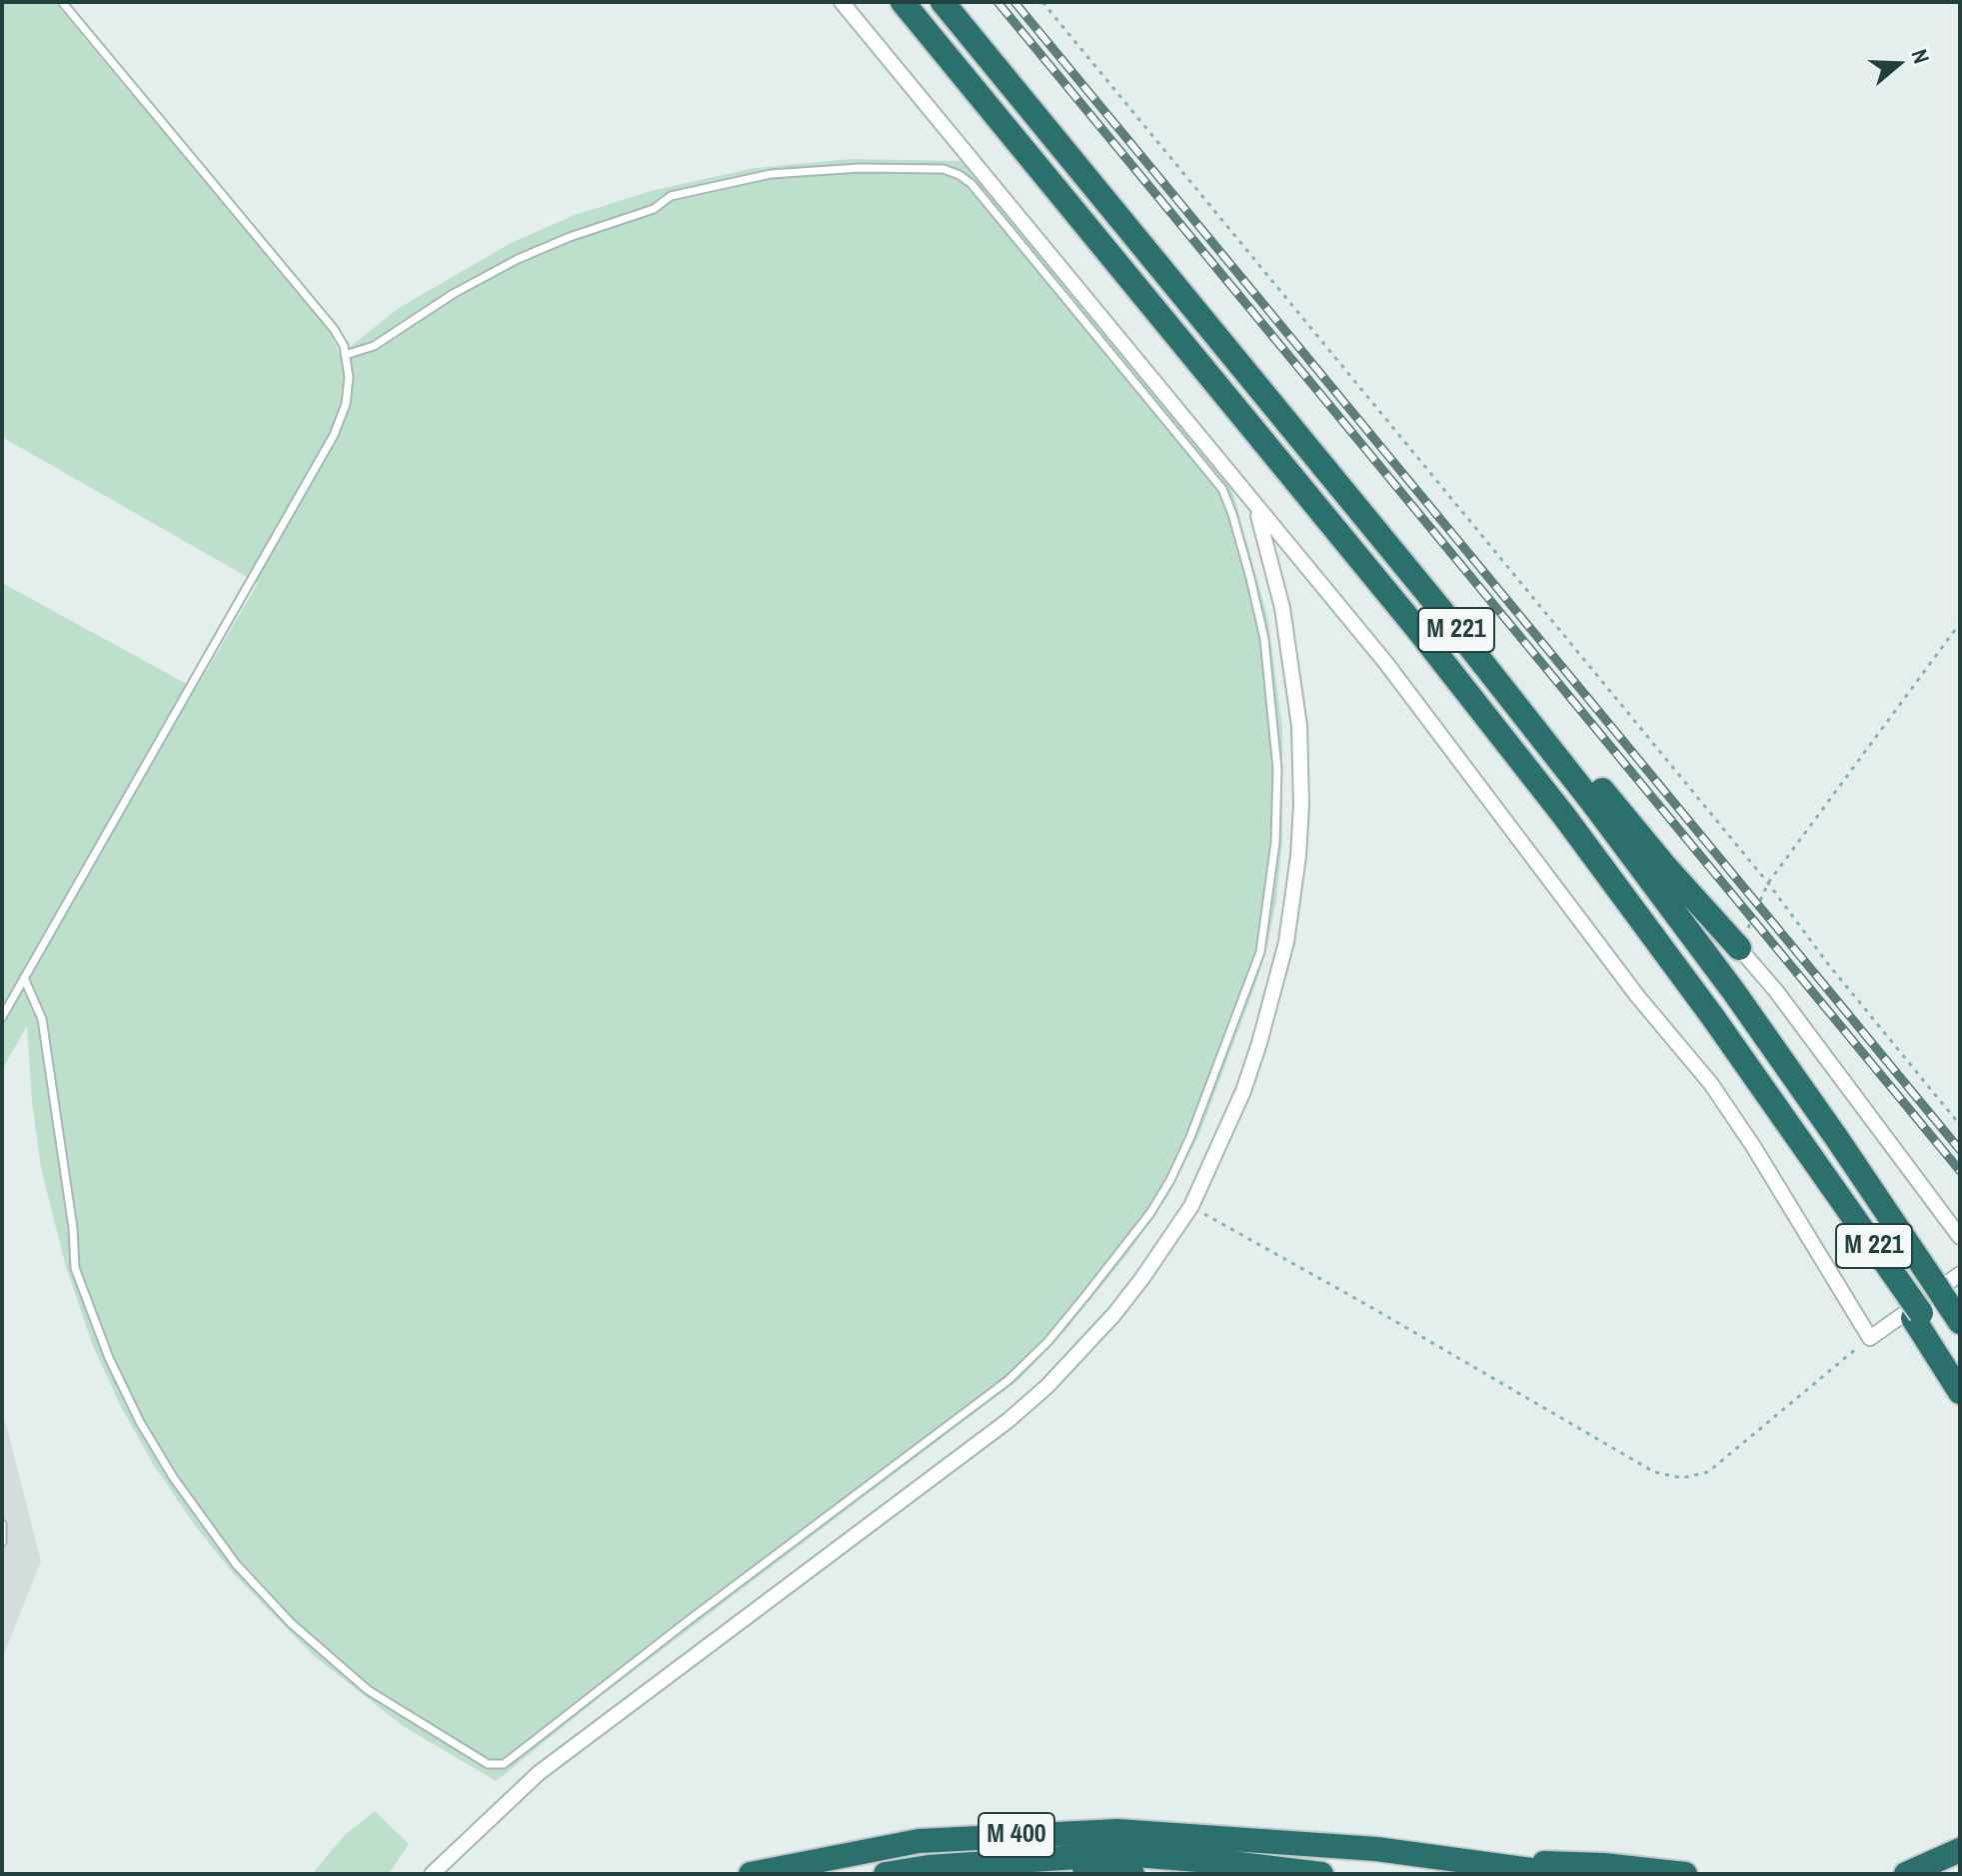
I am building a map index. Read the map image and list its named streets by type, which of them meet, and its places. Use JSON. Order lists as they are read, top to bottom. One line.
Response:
{"streets":{"highway":["M 221","M 400"]},"north":"right"}
